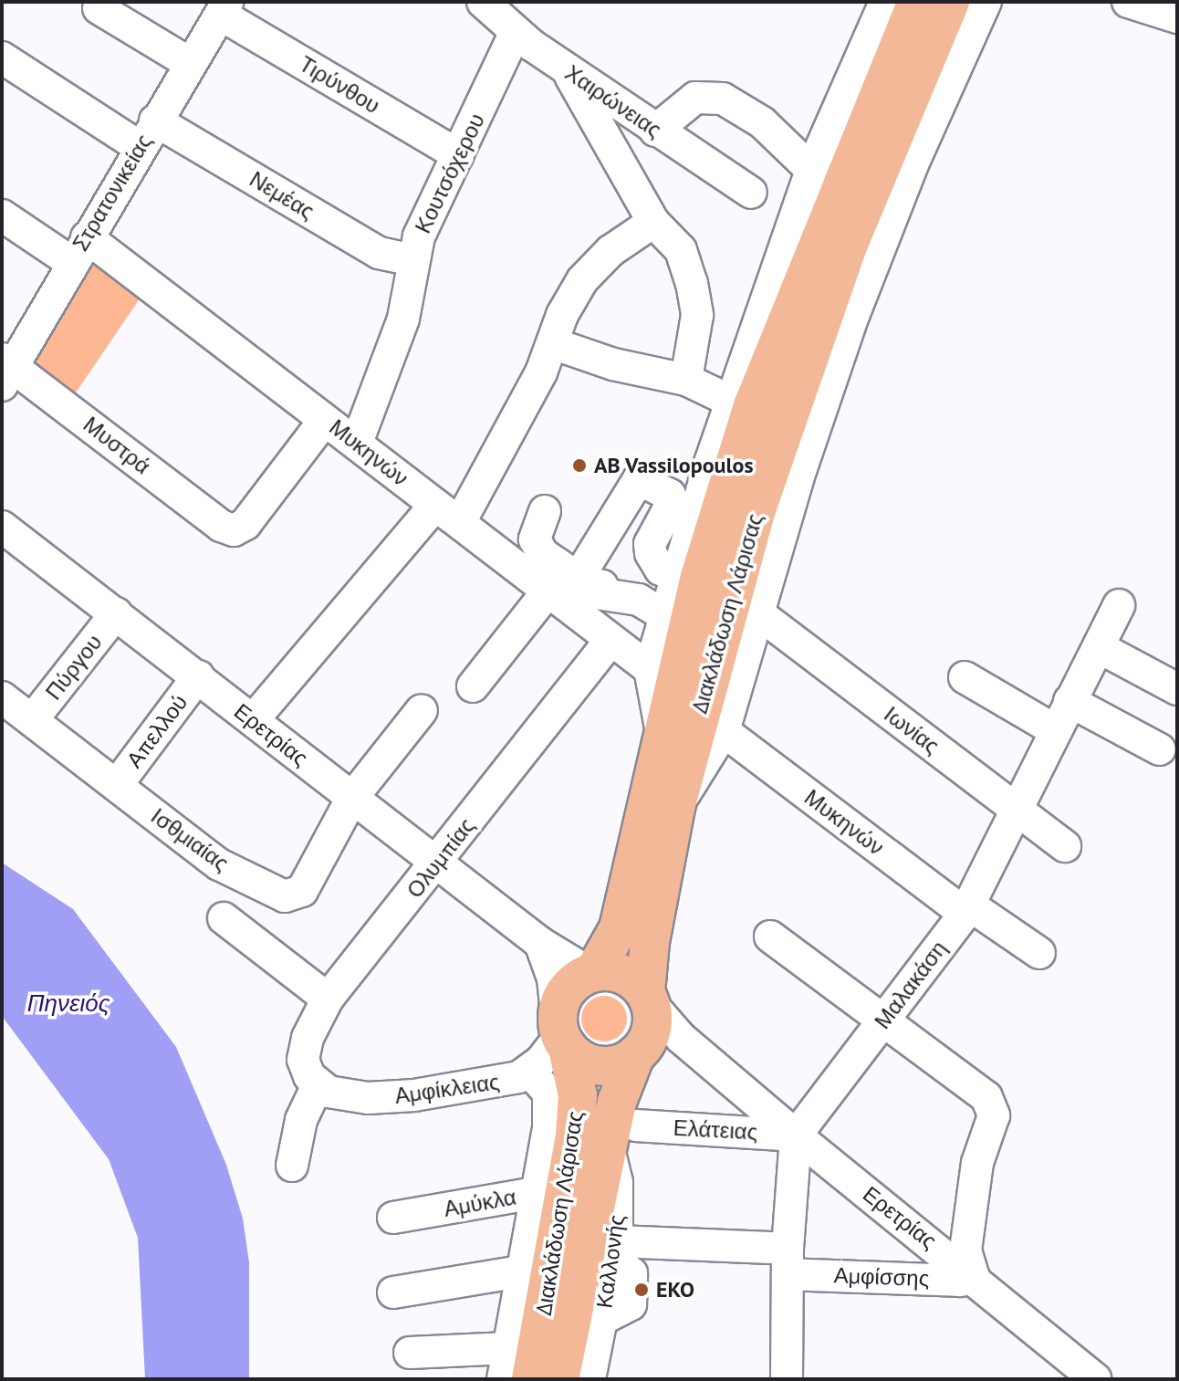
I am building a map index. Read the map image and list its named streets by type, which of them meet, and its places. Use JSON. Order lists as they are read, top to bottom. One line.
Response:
{"streets":{"main road":["Διακλάδωση Λάρισας"],"street":["Τιρύνθου","Χαιρώνειας","Κουτσόχερου","Στρατονικείας","Νεμέας","Μυστρά","Μυκηνών","Πύργου","Ιωνίας","Απελλού","Ερετρίας","Ισθμιαίας","Ολυμπίας","Μαλακάση","Αμφίκλειας","Ελάτειας","Αμύκλα","Καλλoνής","Αμφίσσης"]},"crossings":[["Τιρύνθου","Κουτσόχερου"],["Τιρύνθου","Στρατονικείας"],["Χαιρώνειας","Κουτσόχερου"],["Κουτσόχερου","Νεμέας"],["Κουτσόχερου","Μυκηνών"],["Στρατονικείας","Νεμέας"],["Στρατονικείας","Μυστρά"],["Στρατονικείας","Μυκηνών"],["Μυστρά","Μυκηνών"],["Μυκηνών","Ολυμπίας"],["Μυκηνών","Μαλακάση"],["Διακλάδωση Λάρισας","Ερετρίας"],["Διακλάδωση Λάρισας","Αμφίκλειας"],["Διακλάδωση Λάρισας","Ελάτειας"],["Διακλάδωση Λάρισας","Αμύκλα"],["Διακλάδωση Λάρισας","Καλλoνής"],["Πύργου","Ερετρίας"],["Πύργου","Ισθμιαίας"],["Ιωνίας","Μαλακάση"],["Απελλού","Ερετρίας"],["Απελλού","Ισθμιαίας"],["Ερετρίας","Ισθμιαίας"],["Ερετρίας","Ολυμπίας"],["Ερετρίας","Μαλακάση"],["Ερετρίας","Αμφίκλειας"],["Ερετρίας","Ελάτειας"],["Ερετρίας","Αμφίσσης"],["Ολυμπίας","Αμφίκλειας"],["Μαλακάση","Ελάτειας"],["Ελάτειας","Καλλoνής"],["Καλλoνής","Αμφίσσης"]],"water":["Πηνειός"],"places":["AB Vassilopoulos","EKO"]}
